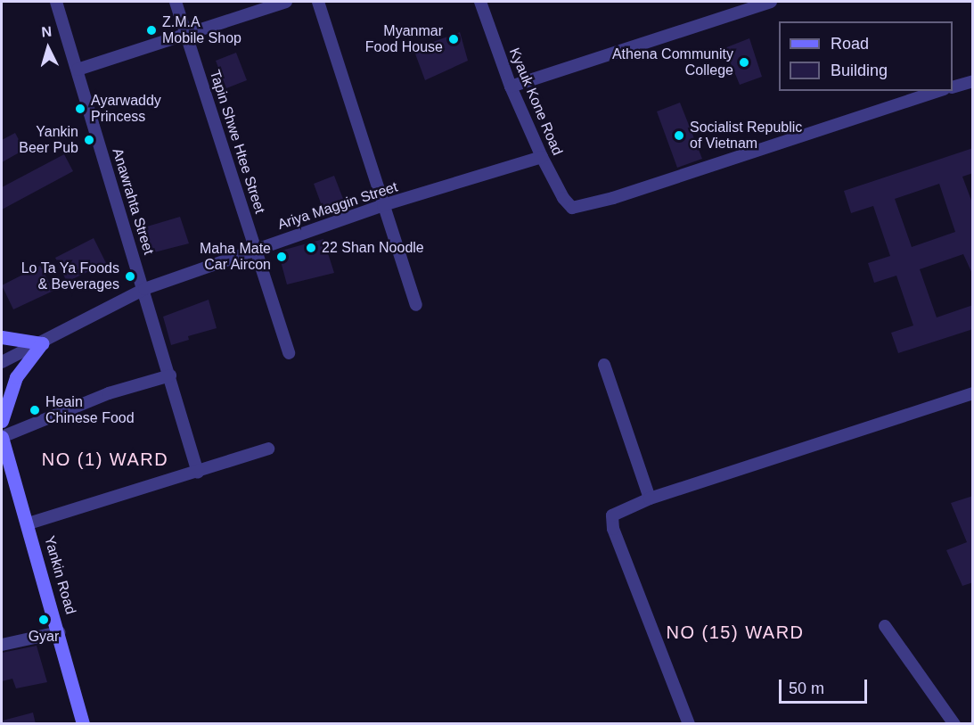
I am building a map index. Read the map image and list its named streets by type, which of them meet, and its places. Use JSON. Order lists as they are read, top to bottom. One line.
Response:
{"streets":{"main road":["Yankin Road"],"street":["Kyauk Kone Road","Tapin Shwe Htee Street","Anawrahta Street","Ariya Maggin Street"]},"crossings":[["Kyauk Kone Road","Ariya Maggin Street"],["Tapin Shwe Htee Street","Ariya Maggin Street"],["Anawrahta Street","Ariya Maggin Street"]],"districts":["NO (1) WARD","NO (15) WARD"],"places":["Z.M.A Mobile Shop","Myanmar Food House","Athena Community College","Ayarwaddy Princess","Socialist Republic of Vietnam","Yankin Beer Pub","22 Shan Noodle","Maha Mate Car Aircon","Lo Ta Ya Foods & Beverages","Heain Chinese Food","Gyar"],"legend":["Road","Building"],"scale_bar":"50 m","north":"top"}
